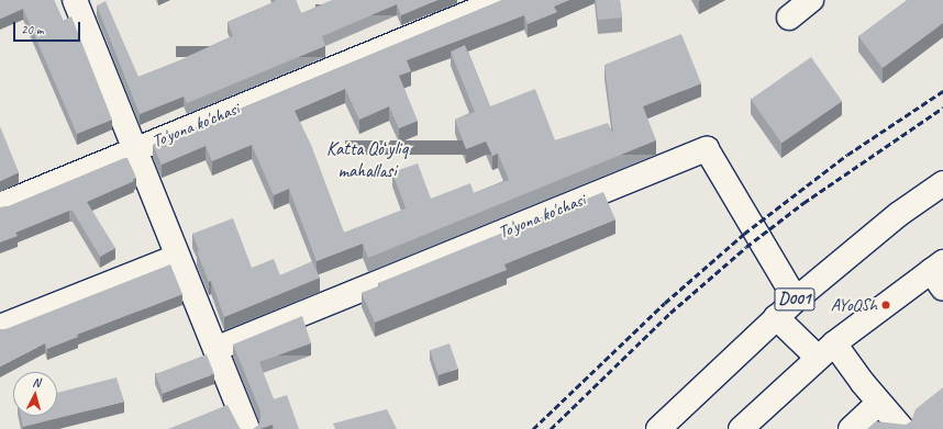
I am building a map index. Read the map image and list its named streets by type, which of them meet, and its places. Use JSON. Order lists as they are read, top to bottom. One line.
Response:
{"streets":{"main road":["To'yona ko'chasi","D001"]},"crossings":[["To'yona ko'chasi","D001"]],"districts":["Katta Qoʻyliq mahallasi"],"places":["AYoQSh"],"scale_bar":"20 m","north":"top"}
